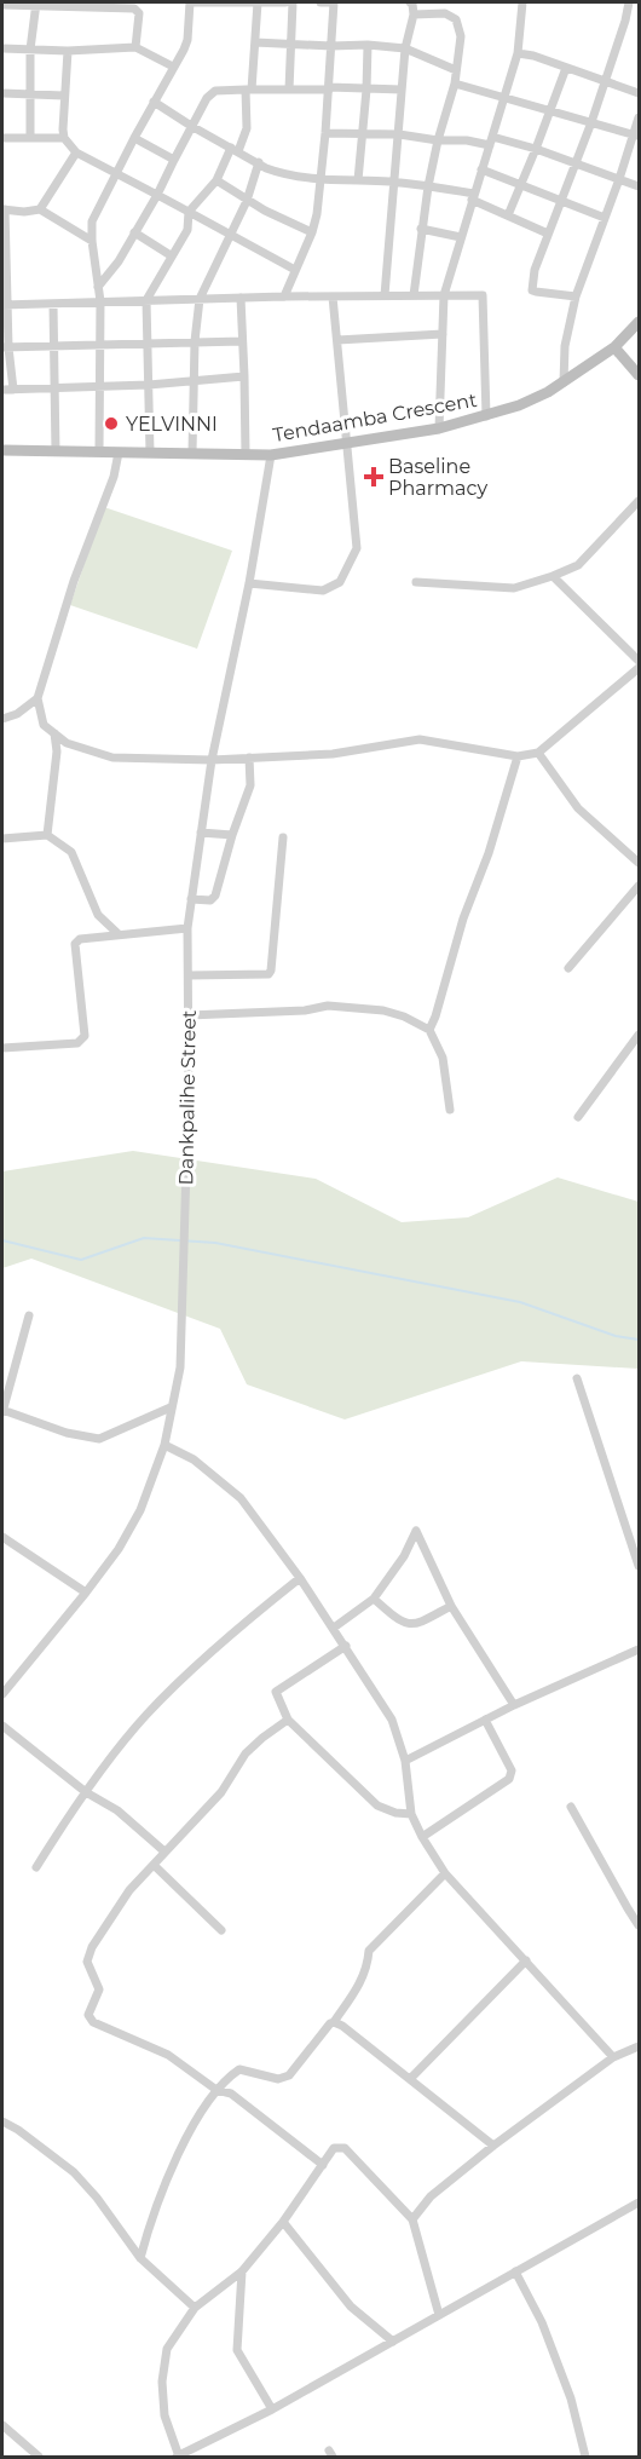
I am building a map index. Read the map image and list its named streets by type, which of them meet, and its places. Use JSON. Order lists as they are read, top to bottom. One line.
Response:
{"streets":{"street":["Tendaamba Crescent","Dankpalihe Street"]},"crossings":[["Tendaamba Crescent","Dankpalihe Street"]],"places":{"other":["YELVINNI"],"health":["Baseline Pharmacy"]}}
